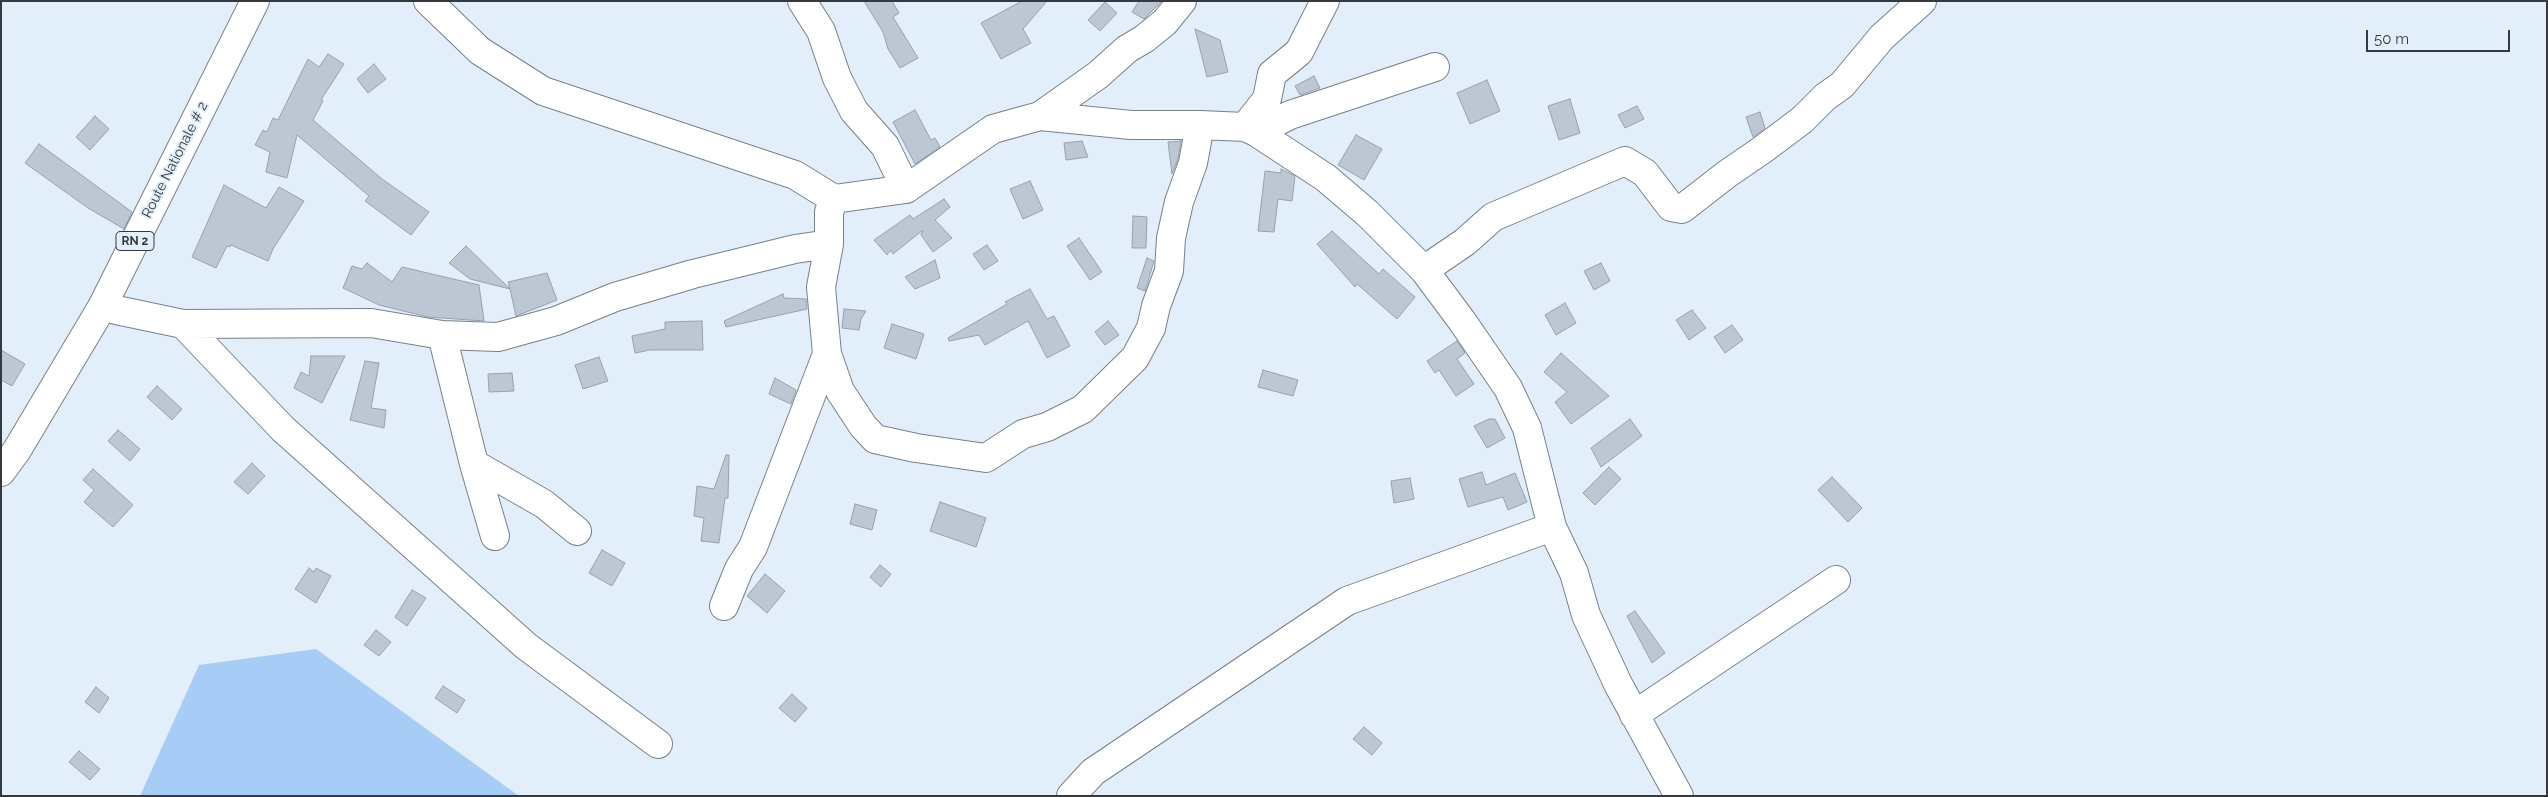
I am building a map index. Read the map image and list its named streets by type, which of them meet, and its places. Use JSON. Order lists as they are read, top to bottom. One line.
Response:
{"streets":{"street":["Route Nationale # 2","RN 2"]},"scale_bar":"50 m"}
